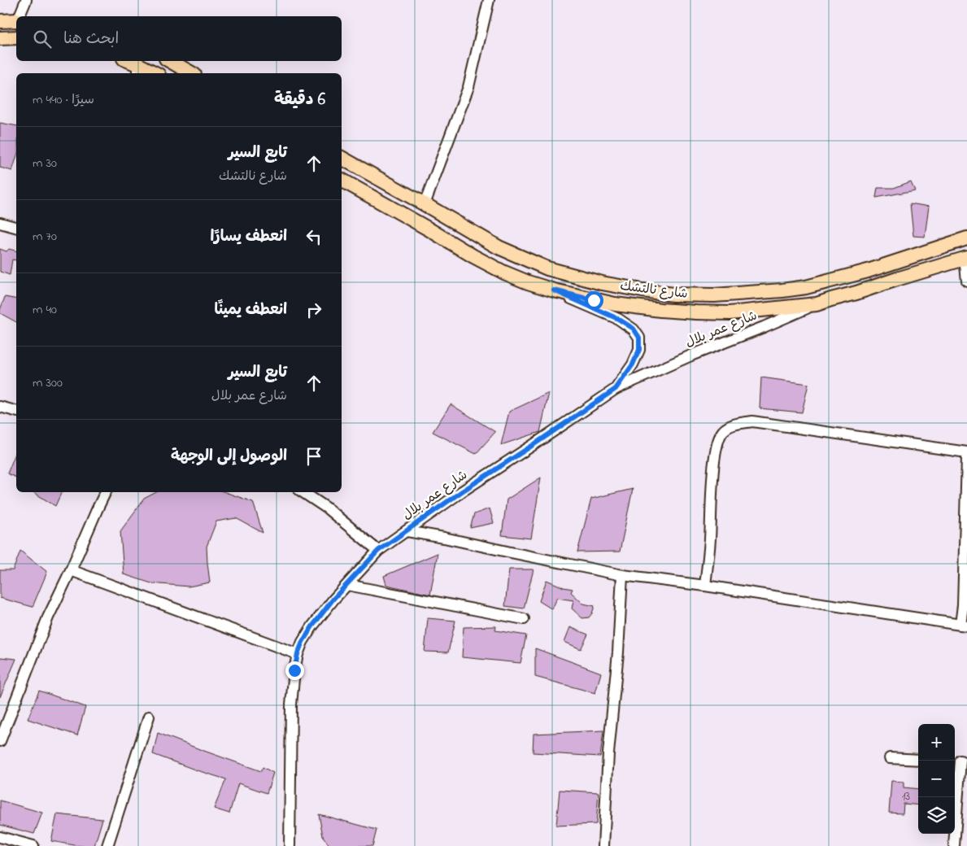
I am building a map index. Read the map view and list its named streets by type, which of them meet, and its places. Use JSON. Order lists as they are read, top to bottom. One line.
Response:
{"streets":{"main road":["شارع نالتشك"],"street":["شارع عمر بلال"]},"crossings":[["شارع نالتشك","شارع عمر بلال"]],"house_numbers":["13"],"page":{"search":"ابحث هنا","heading":["6 دقيقة","سيرًا · 440 m"],"list":[["تابع السير","شارع نالتشك","30 m"],["انعطف يسارًا","70 m"],["انعطف يمينًا","40 m"],["تابع السير","شارع عمر بلال","300 m"],"الوصول إلى الوجهة"],"map_buttons":["+","−"]}}
